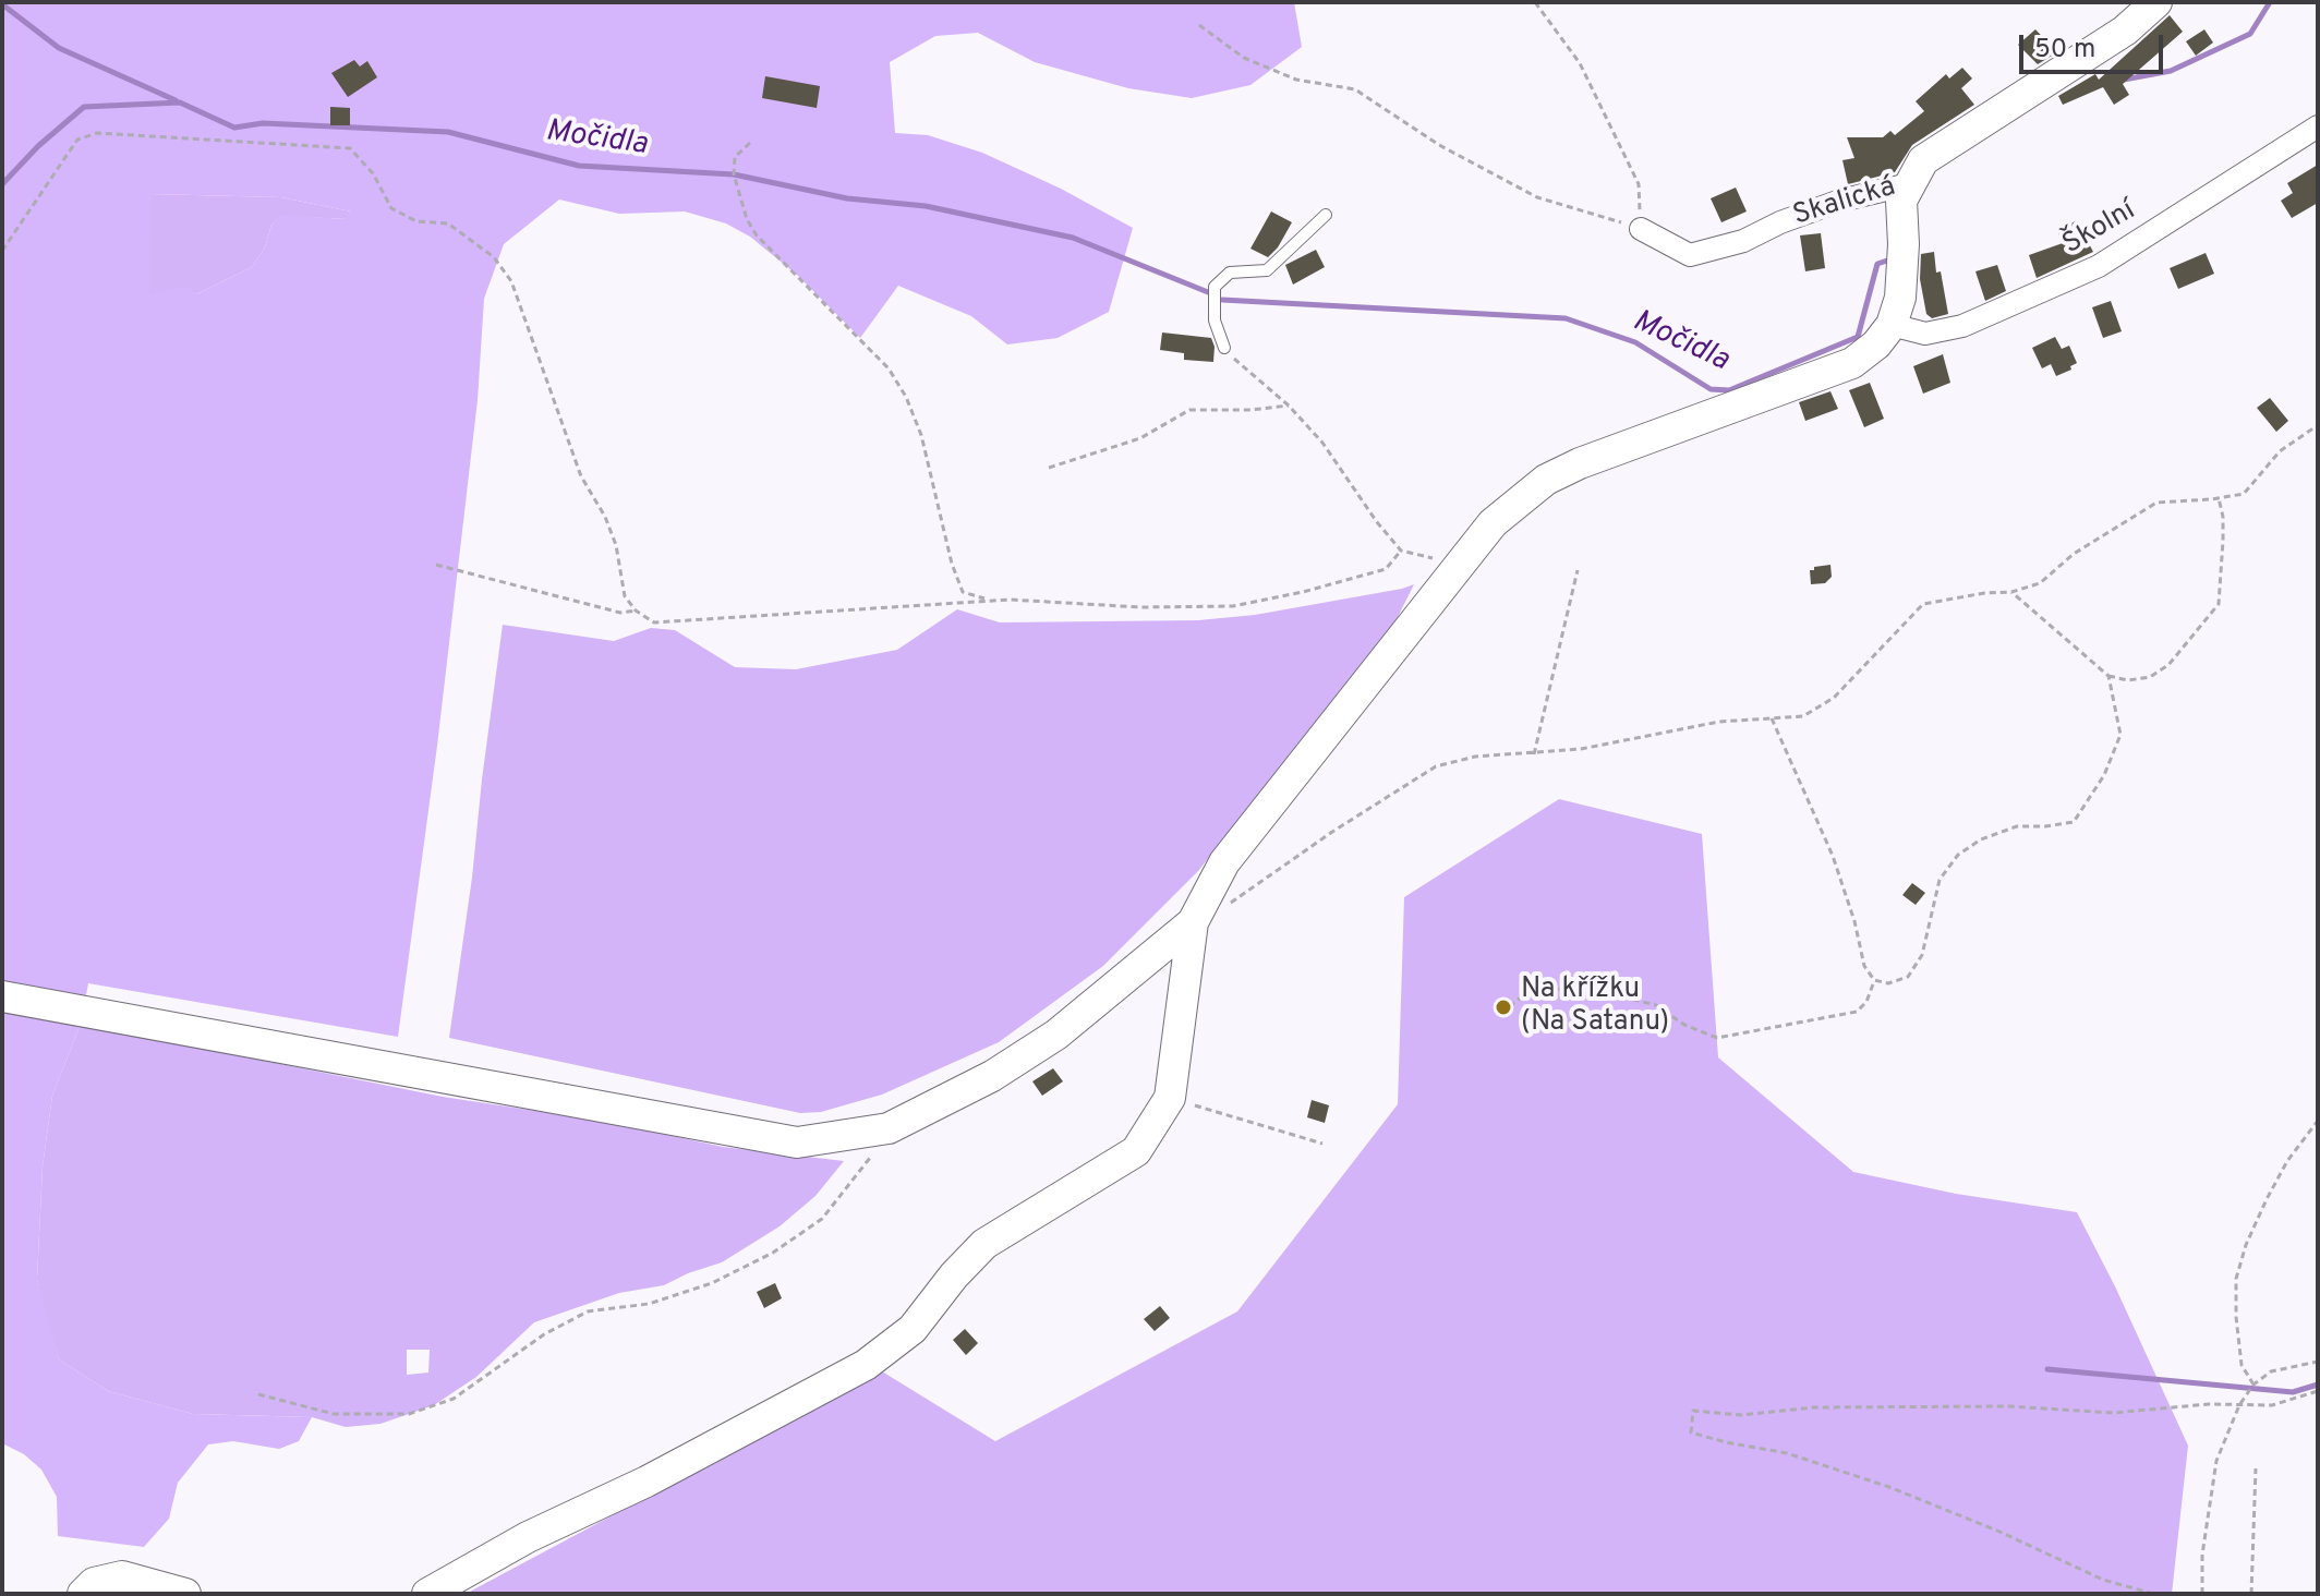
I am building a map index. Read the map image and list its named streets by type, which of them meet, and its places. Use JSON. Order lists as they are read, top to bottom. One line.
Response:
{"streets":{"street":["Skalická","Školní"]},"water":["Močidla"],"places":["Na křížku (Na Satanu)"],"scale_bar":"50 m"}
